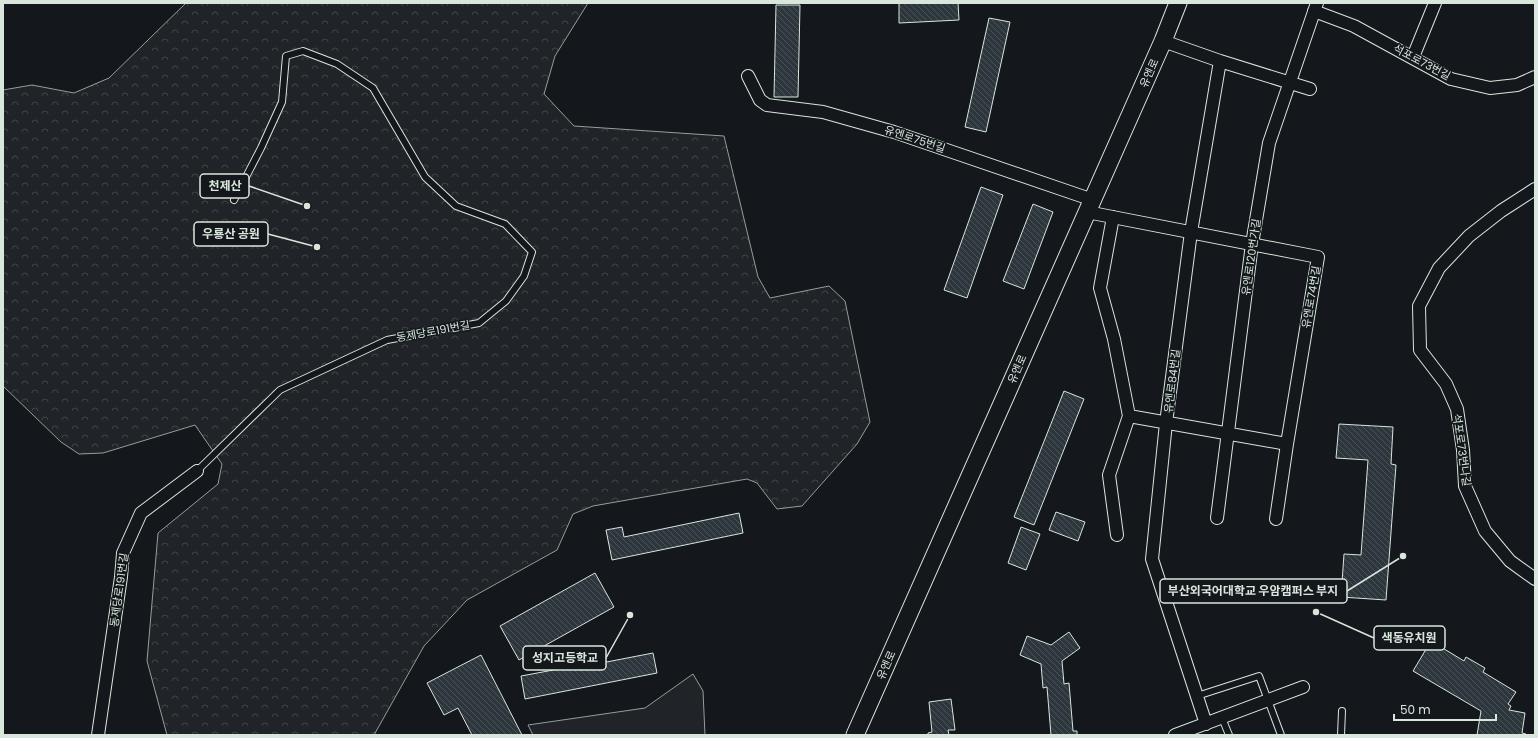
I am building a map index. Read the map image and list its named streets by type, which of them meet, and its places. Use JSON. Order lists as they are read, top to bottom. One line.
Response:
{"streets":{"main road":["유엔로"],"street":["석포로73번길","유엔로75번길","유엔로120번가길","유엔로74번길","동제당로191번길","유엔로84번길","석포로73번나길"]},"crossings":[["석포로73번길","유엔로120번가길"],["유엔로","유엔로75번길"],["유엔로","유엔로74번길"],["유엔로75번길","유엔로74번길"],["유엔로120번가길","유엔로74번길"],["유엔로74번길","유엔로84번길"]],"places":["천제산","우룡산 공원","부산외국어대학교 우암캠퍼스 부지","색동유치원","성지고등학교"],"scale_bar":"50 m"}
